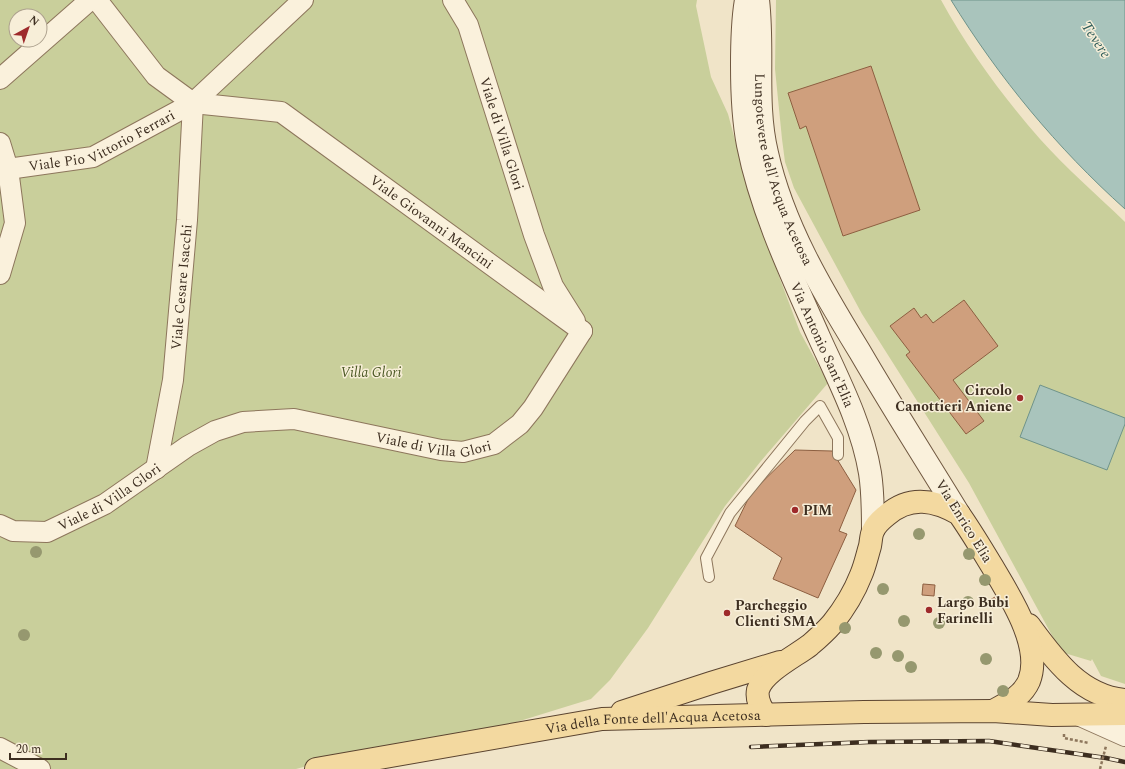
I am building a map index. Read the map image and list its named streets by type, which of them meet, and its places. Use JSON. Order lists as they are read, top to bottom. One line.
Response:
{"streets":{"main road":["Lungotevere dell'Acqua Acetosa","Via Antonio Sant'Elia","Via Enrico Elia","Via della Fonte dell'Acqua Acetosa"],"street":["Viale di Villa Glori","Viale Pio Vittorio Ferrari","Viale Giovanni Mancini","Viale Cesare Isacchi"]},"crossings":[["Viale di Villa Glori","Viale Giovanni Mancini"],["Viale di Villa Glori","Viale Cesare Isacchi"],["Viale Pio Vittorio Ferrari","Viale Giovanni Mancini"],["Viale Pio Vittorio Ferrari","Viale Cesare Isacchi"],["Lungotevere dell'Acqua Acetosa","Via Enrico Elia"],["Viale Giovanni Mancini","Viale Cesare Isacchi"],["Via Antonio Sant'Elia","Via della Fonte dell'Acqua Acetosa"],["Via Enrico Elia","Via della Fonte dell'Acqua Acetosa"]],"water":["Tevere"],"parks":["Villa Glori"],"places":["Circolo Canottieri Aniene","PIM","Largo Bubi Farinelli","Parcheggio Clienti SMA"],"scale_bar":"20 m","north":"top right"}
